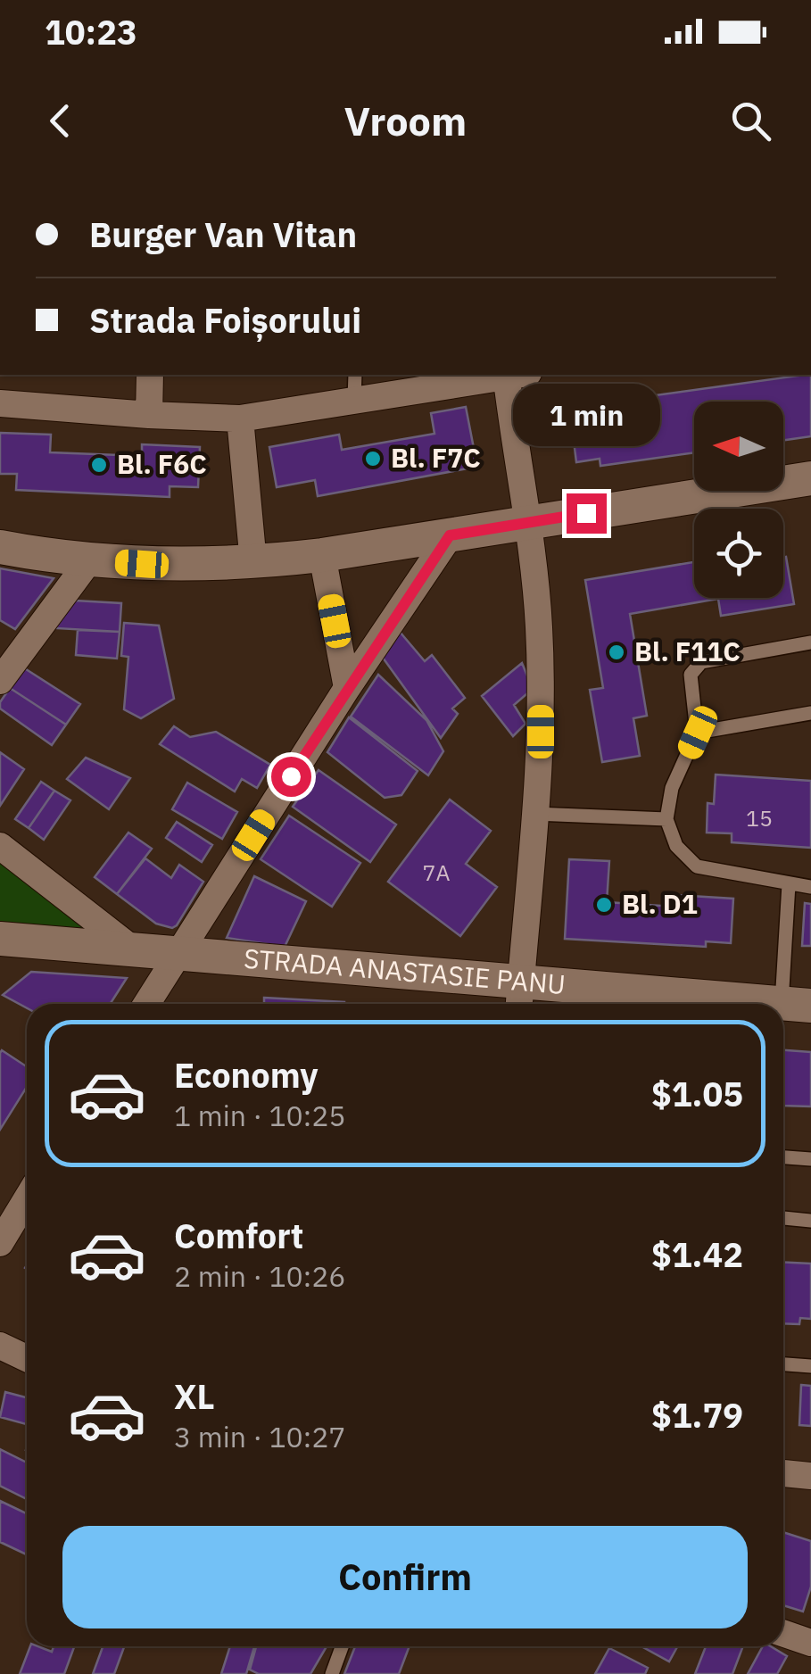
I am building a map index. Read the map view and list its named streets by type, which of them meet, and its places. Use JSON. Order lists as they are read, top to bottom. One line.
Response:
{"streets":{"street":["STRADA ANASTASIE PANU"]},"places":["Bl. F7C","Bl. F6C","Bl. F11C","Bl. D1"],"house_numbers":["15","7A"],"north":"left","page":{"status":"10:23","header":"Vroom","banner":["Burger Van Vitan","Strada Foișorului"],"bubble":"1 min","list":[{"name":"Economy","note":"1 min · 10:25","value":"$1.05"},{"name":"Comfort","note":"2 min · 10:26","value":"$1.42"},{"name":"XL","note":"3 min · 10:27","value":"$1.79"}],"buttons":"Confirm"}}
